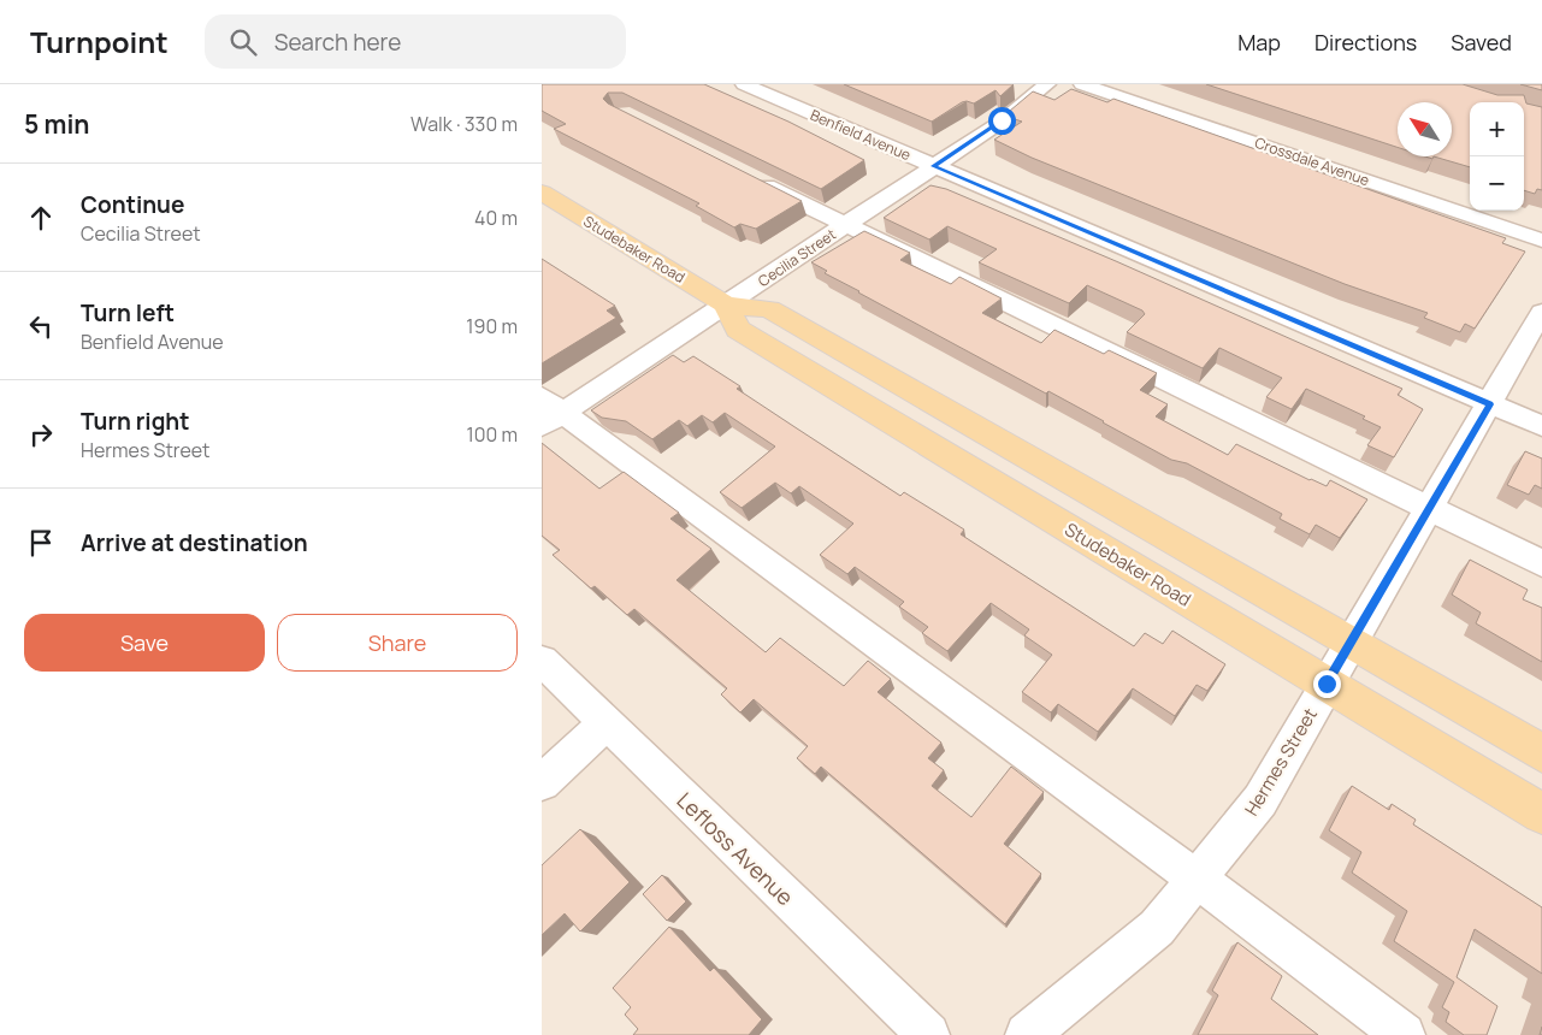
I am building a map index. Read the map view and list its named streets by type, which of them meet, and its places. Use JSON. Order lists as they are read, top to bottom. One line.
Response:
{"streets":{"main road":["Studebaker Road"],"street":["Benfield Avenue","Crossdale Avenue","Cecilia Street","Hermes Street","Lefloss Avenue"]},"crossings":[["Benfield Avenue","Cecilia Street"],["Benfield Avenue","Hermes Street"],["Studebaker Road","Cecilia Street"],["Studebaker Road","Hermes Street"]],"north":"top left","page":{"header":"Turnpoint","search":"Search here","nav":["Map","Directions","Saved"],"heading":["5 min","Walk · 330 m"],"map_buttons":["+","−"],"list":[["Continue","Cecilia Street","40 m"],["Turn left","Benfield Avenue","190 m"],["Turn right","Hermes Street","100 m"],"Arrive at destination"],"buttons":["Save","Share"]}}
